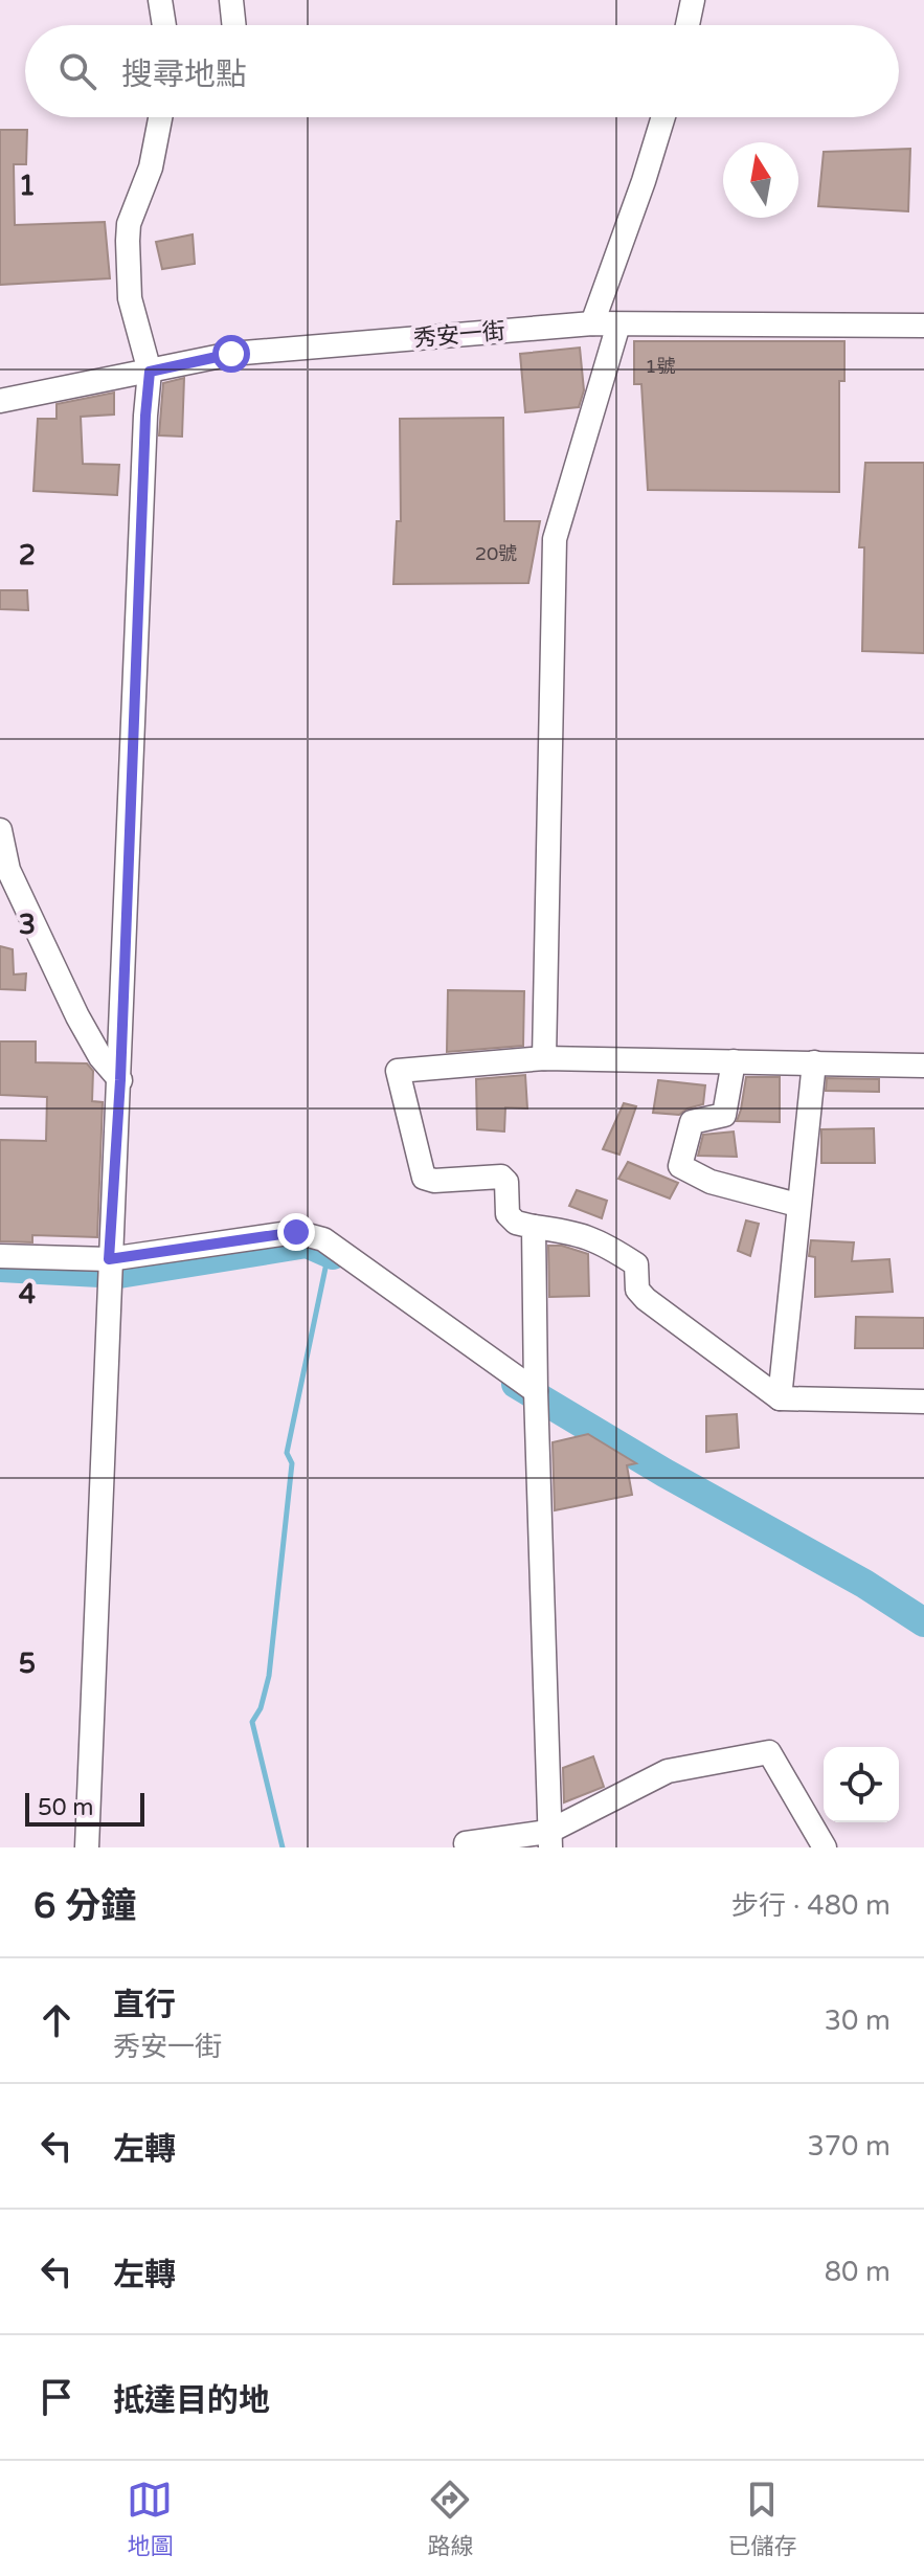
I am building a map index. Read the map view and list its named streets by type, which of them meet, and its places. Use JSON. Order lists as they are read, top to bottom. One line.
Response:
{"streets":{"lane":["秀安一街"]},"house_numbers":["1號","20號"],"scale_bar":"50 m","north":"top","page":{"search":"搜尋地點","scale":"50 m","heading":["6 分鐘","步行 · 480 m"],"list":[["直行","秀安一街","30 m"],["左轉","370 m"],["左轉","80 m"],"抵達目的地"],"nav":["地圖","路線","已儲存"]},"grid":{"rows":["1","2","3","4","5"]}}
